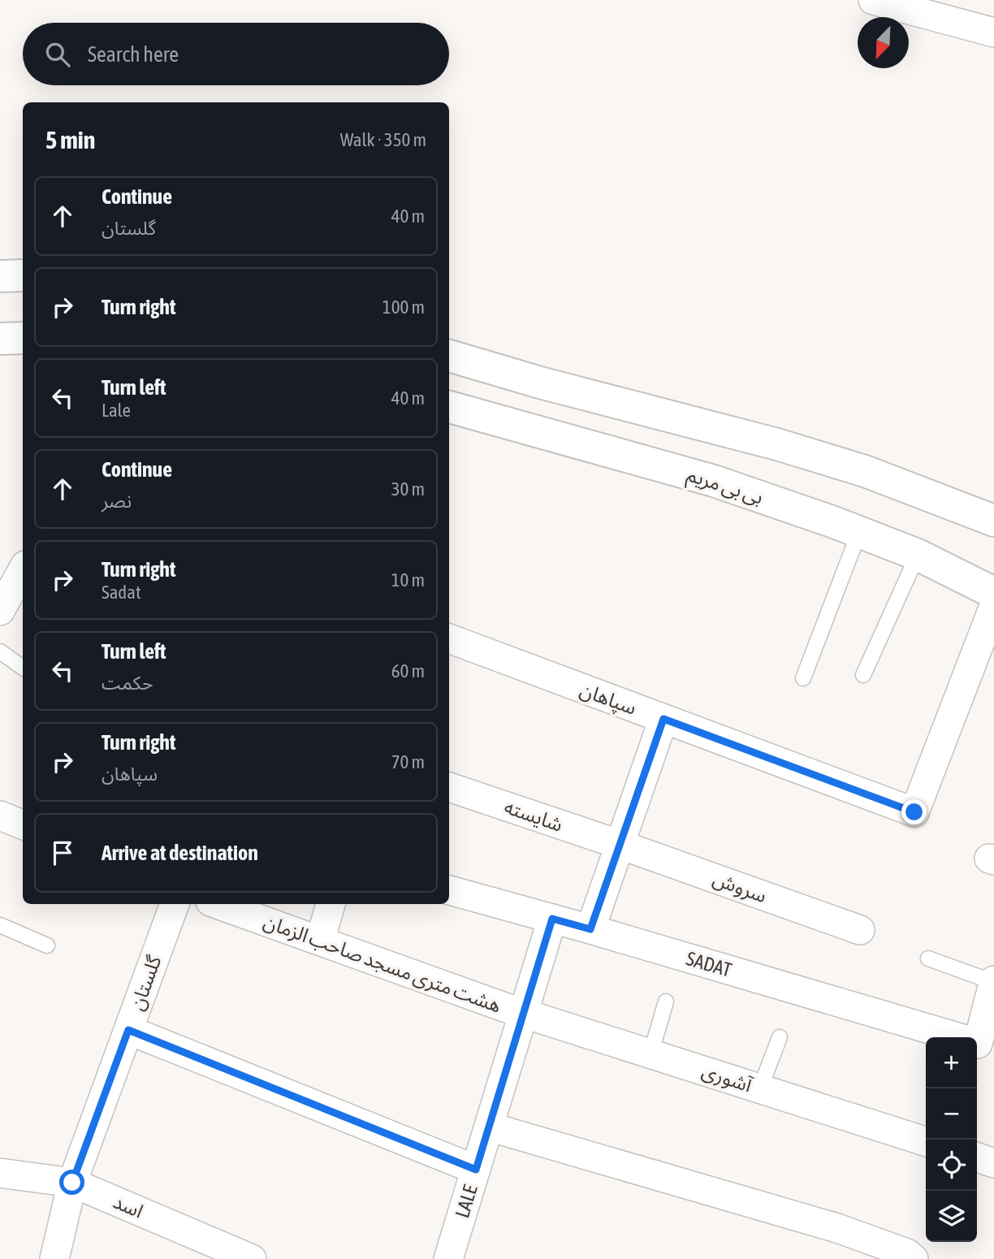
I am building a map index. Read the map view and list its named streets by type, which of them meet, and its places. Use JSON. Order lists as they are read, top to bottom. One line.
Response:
{"streets":{"street":["بی بی مریم","سپاهان","شایسته","سروش","هشت متری مسجد صاحب الزمان","SADAT","گلستان","آشوری","LALE","اسد"]},"crossings":[["شایسته","سروش"],["هشت متری مسجد صاحب الزمان","آشوری"],["هشت متری مسجد صاحب الزمان","LALE"],["SADAT","LALE"],["گلستان","اسد"],["آشوری","LALE"]],"north":"bottom left","page":{"search":"Search here","heading":["5 min","Walk · 350 m"],"list":[["Continue","گلستان","40 m"],["Turn right","100 m"],["Turn left","Lale","40 m"],["Continue","نصر","30 m"],["Turn right","Sadat","10 m"],["Turn left","حکمت","60 m"],["Turn right","سپاهان","70 m"],"Arrive at destination"],"map_buttons":["+","−"]}}
